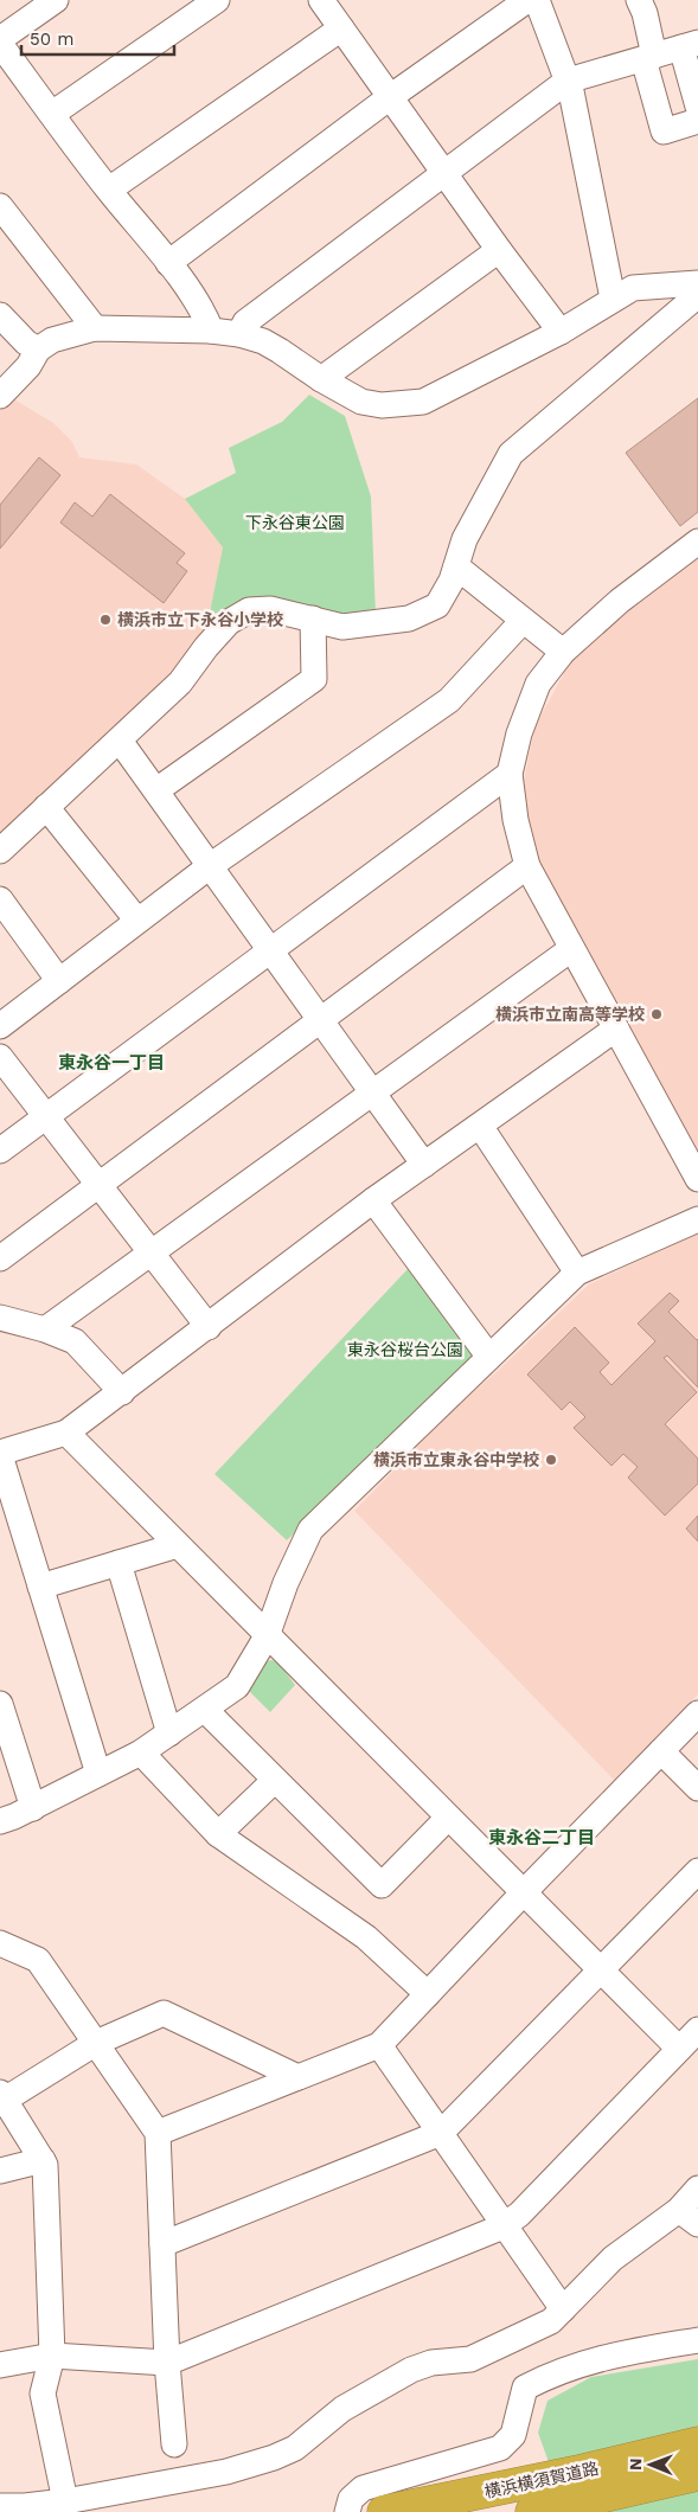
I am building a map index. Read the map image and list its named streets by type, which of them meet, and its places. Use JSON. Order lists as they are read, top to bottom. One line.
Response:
{"streets":{"highway":["横浜横須賀道路"]},"districts":["東永谷一丁目","東永谷二丁目"],"parks":["下永谷東公園","東永谷桜台公園"],"places":["横浜市立下永谷小学校","横浜市立南高等学校","横浜市立東永谷中学校"],"scale_bar":"50 m","north":"left"}
